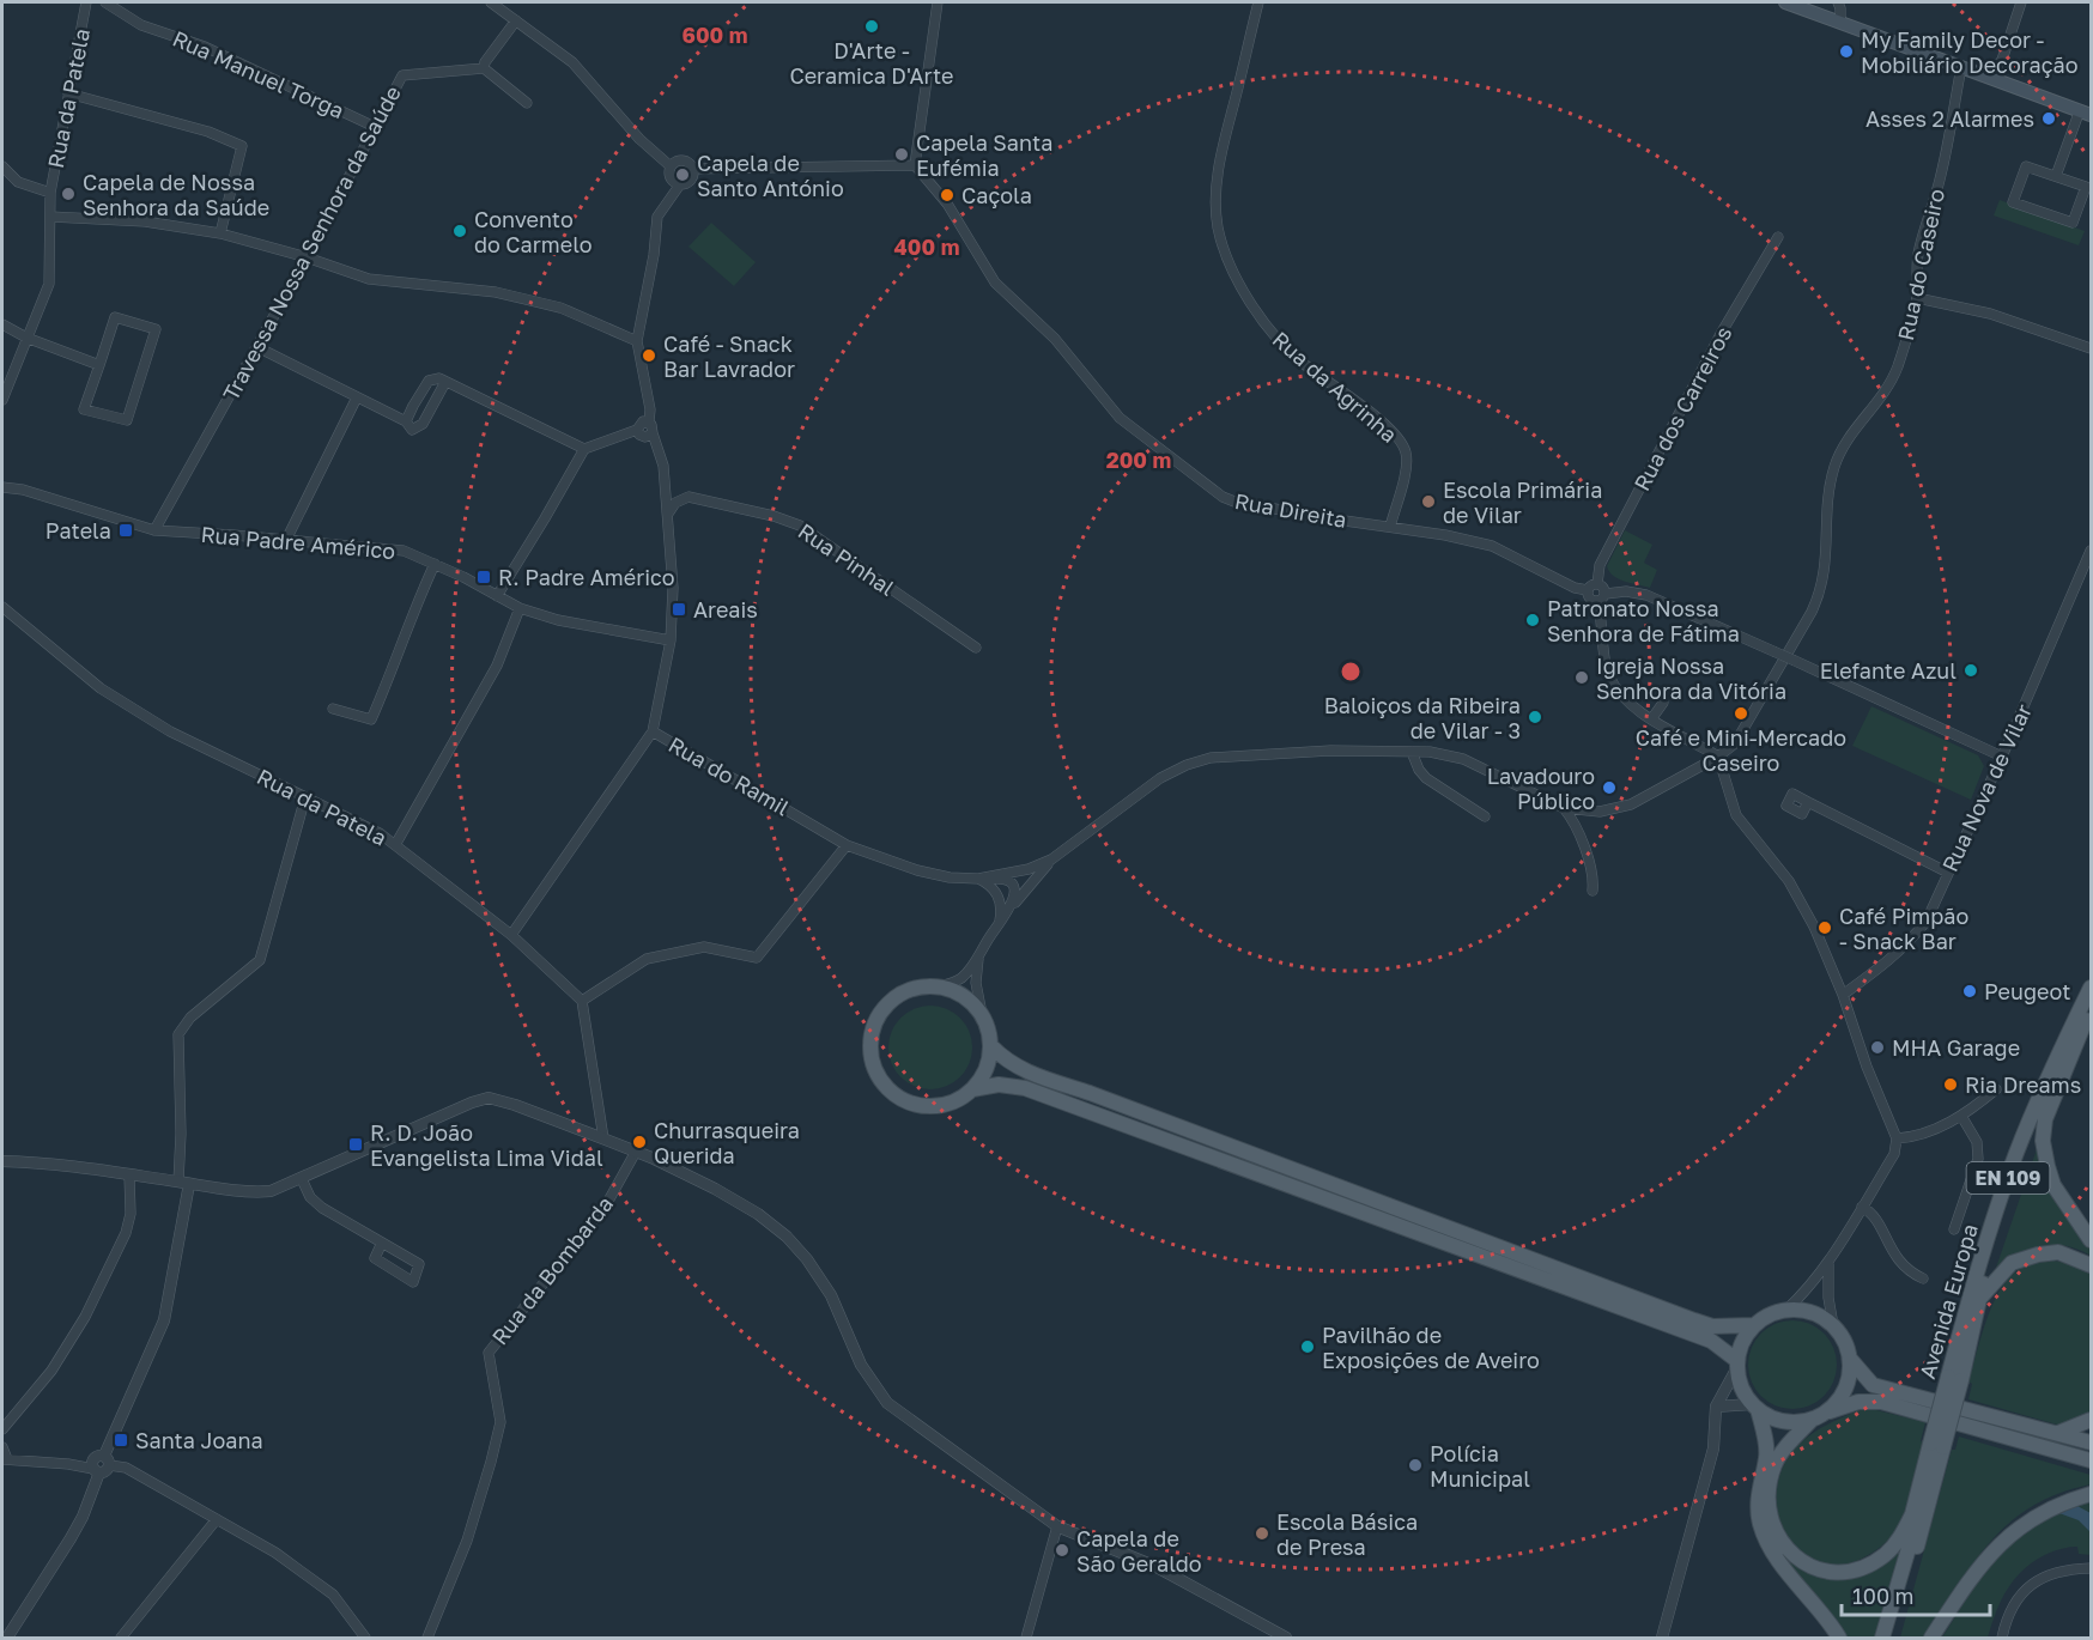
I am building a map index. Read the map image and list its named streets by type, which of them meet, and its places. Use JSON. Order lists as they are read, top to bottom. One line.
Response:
{"streets":{"main road":["EN 109","Avenida Europa"],"street":["Rua Manuel Torga","Rua da Patela","Travessa Nossa Senhora da Saúde","Rua do Caseiro","Rua da Agrinha","Rua dos Carreiros","Rua Direita","Rua Padre Américo","Rua Pinhal","Rua do Ramil","Rua Nova de Vilar","Rua da Bombarda"]},"crossings":[["Rua Manuel Torga","Travessa Nossa Senhora da Saúde"],["Travessa Nossa Senhora da Saúde","Rua Padre Américo"],["Rua da Agrinha","Rua Direita"],["Rua dos Carreiros","Rua Direita"],["Rua Padre Américo","Rua do Ramil"],["Rua Pinhal","Rua do Ramil"]],"places":{"other":["D'Arte - Ceramica D'Arte","My Family Decor - Mobiliário Decoração","Asses 2 Alarmes","Capela Santa Eufémia","Capela de Santo António","Capela de Nossa Senhora da Saúde","Caçola","Convento do Carmelo","Café - Snack Bar Lavrador","Escola Primária de Vilar","Patronato Nossa Senhora de Fátima","Elefante Azul","Igreja Nossa Senhora da Vitória","Café e Mini-Mercado Caseiro","Baloiços da Ribeira de Vilar - 3","Lavadouro Público","Café Pimpão - Snack Bar","Peugeot","MHA Garage","Ria Dreams","Churrasqueira Querida","Pavilhão de Exposições de Aveiro","Polícia Municipal","Escola Básica de Presa","Capela de São Geraldo"],"transit":["Patela","R. Padre Américo","Areais","R. D. João Evangelista Lima Vidal","Santa Joana"]},"scale_bar":"100 m","rings":["600 m","400 m","200 m"]}
